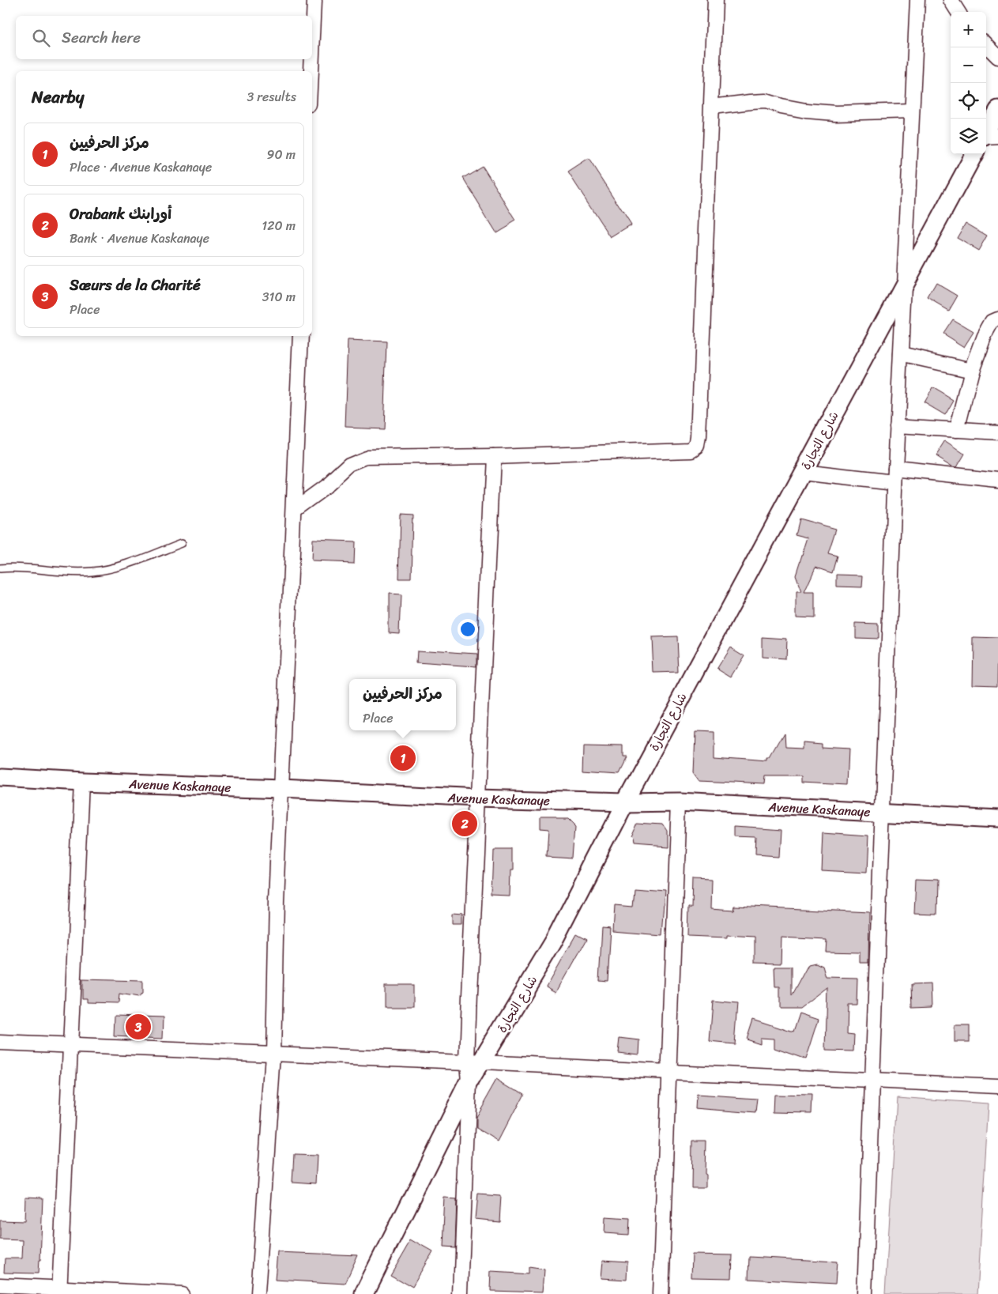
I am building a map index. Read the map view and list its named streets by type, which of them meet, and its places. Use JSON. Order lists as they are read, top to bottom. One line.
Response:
{"streets":{"street":["شارع التجارة","Avenue Kaskanaye"]},"crossings":[["شارع التجارة","Avenue Kaskanaye"]],"page":{"map_buttons":["+","−"],"search":"Search here","heading":["Nearby","3 results"],"list":[{"mark":"1","name":"مركز الحرفيين","note":"Place · Avenue Kaskanaye","value":"90 m"},{"mark":"2","name":"Orabank أورابنك","note":"Bank · Avenue Kaskanaye","value":"120 m"},{"mark":"3","name":"Sœurs de la Charité","note":"Place","value":"310 m"}],"popup":["مركز الحرفيين","Place"],"pins":["1","2","3"]}}
